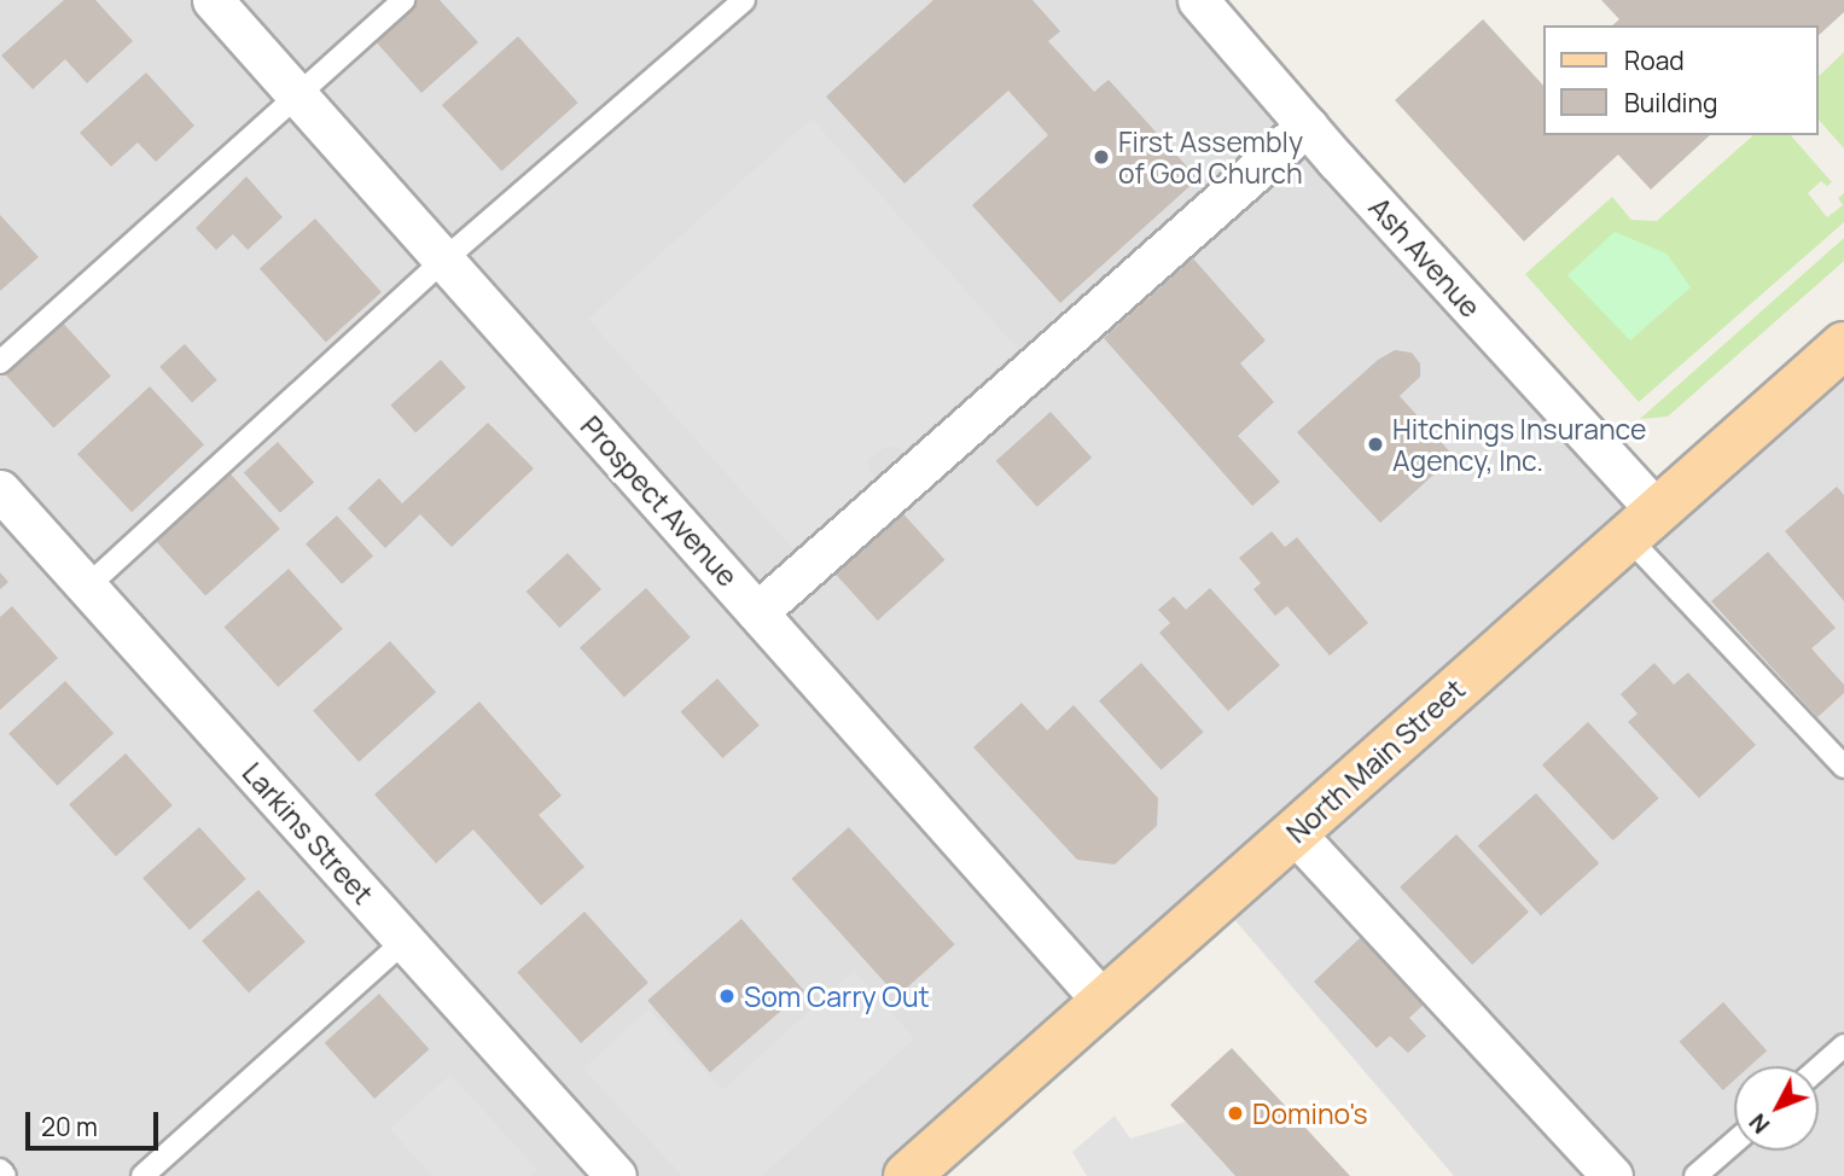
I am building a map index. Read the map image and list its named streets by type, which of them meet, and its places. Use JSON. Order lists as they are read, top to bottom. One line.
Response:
{"streets":{"main road":["North Main Street"],"street":["Ash Avenue","Prospect Avenue","Larkins Street"]},"crossings":[["Ash Avenue","North Main Street"],["Prospect Avenue","North Main Street"]],"places":["First Assembly of God Church","Hitchings Insurance Agency, Inc.","Som Carry Out","Domino's"],"legend":["Road","Building"],"scale_bar":"20 m","north":"bottom left"}
